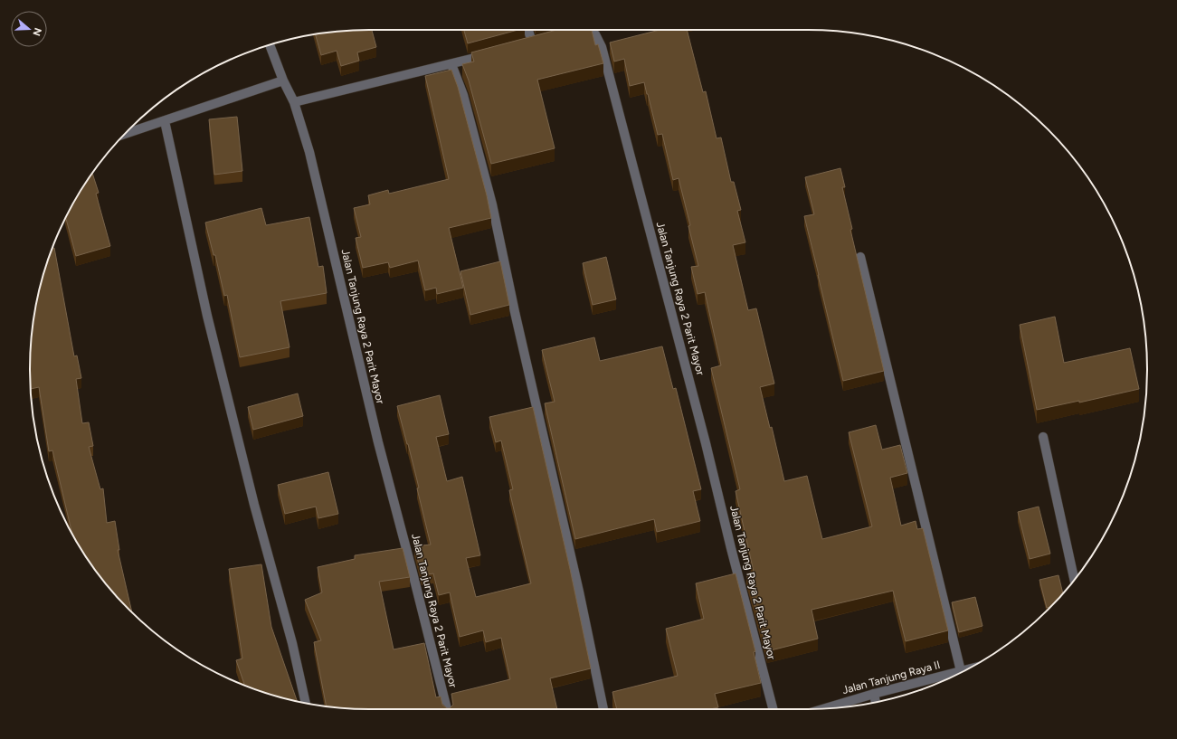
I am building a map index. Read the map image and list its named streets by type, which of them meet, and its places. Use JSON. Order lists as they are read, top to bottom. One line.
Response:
{"streets":{"street":["Jalan Tanjung Raya 2 Parit Mayor","Jalan Tanjung Raya II"]},"north":"right"}
